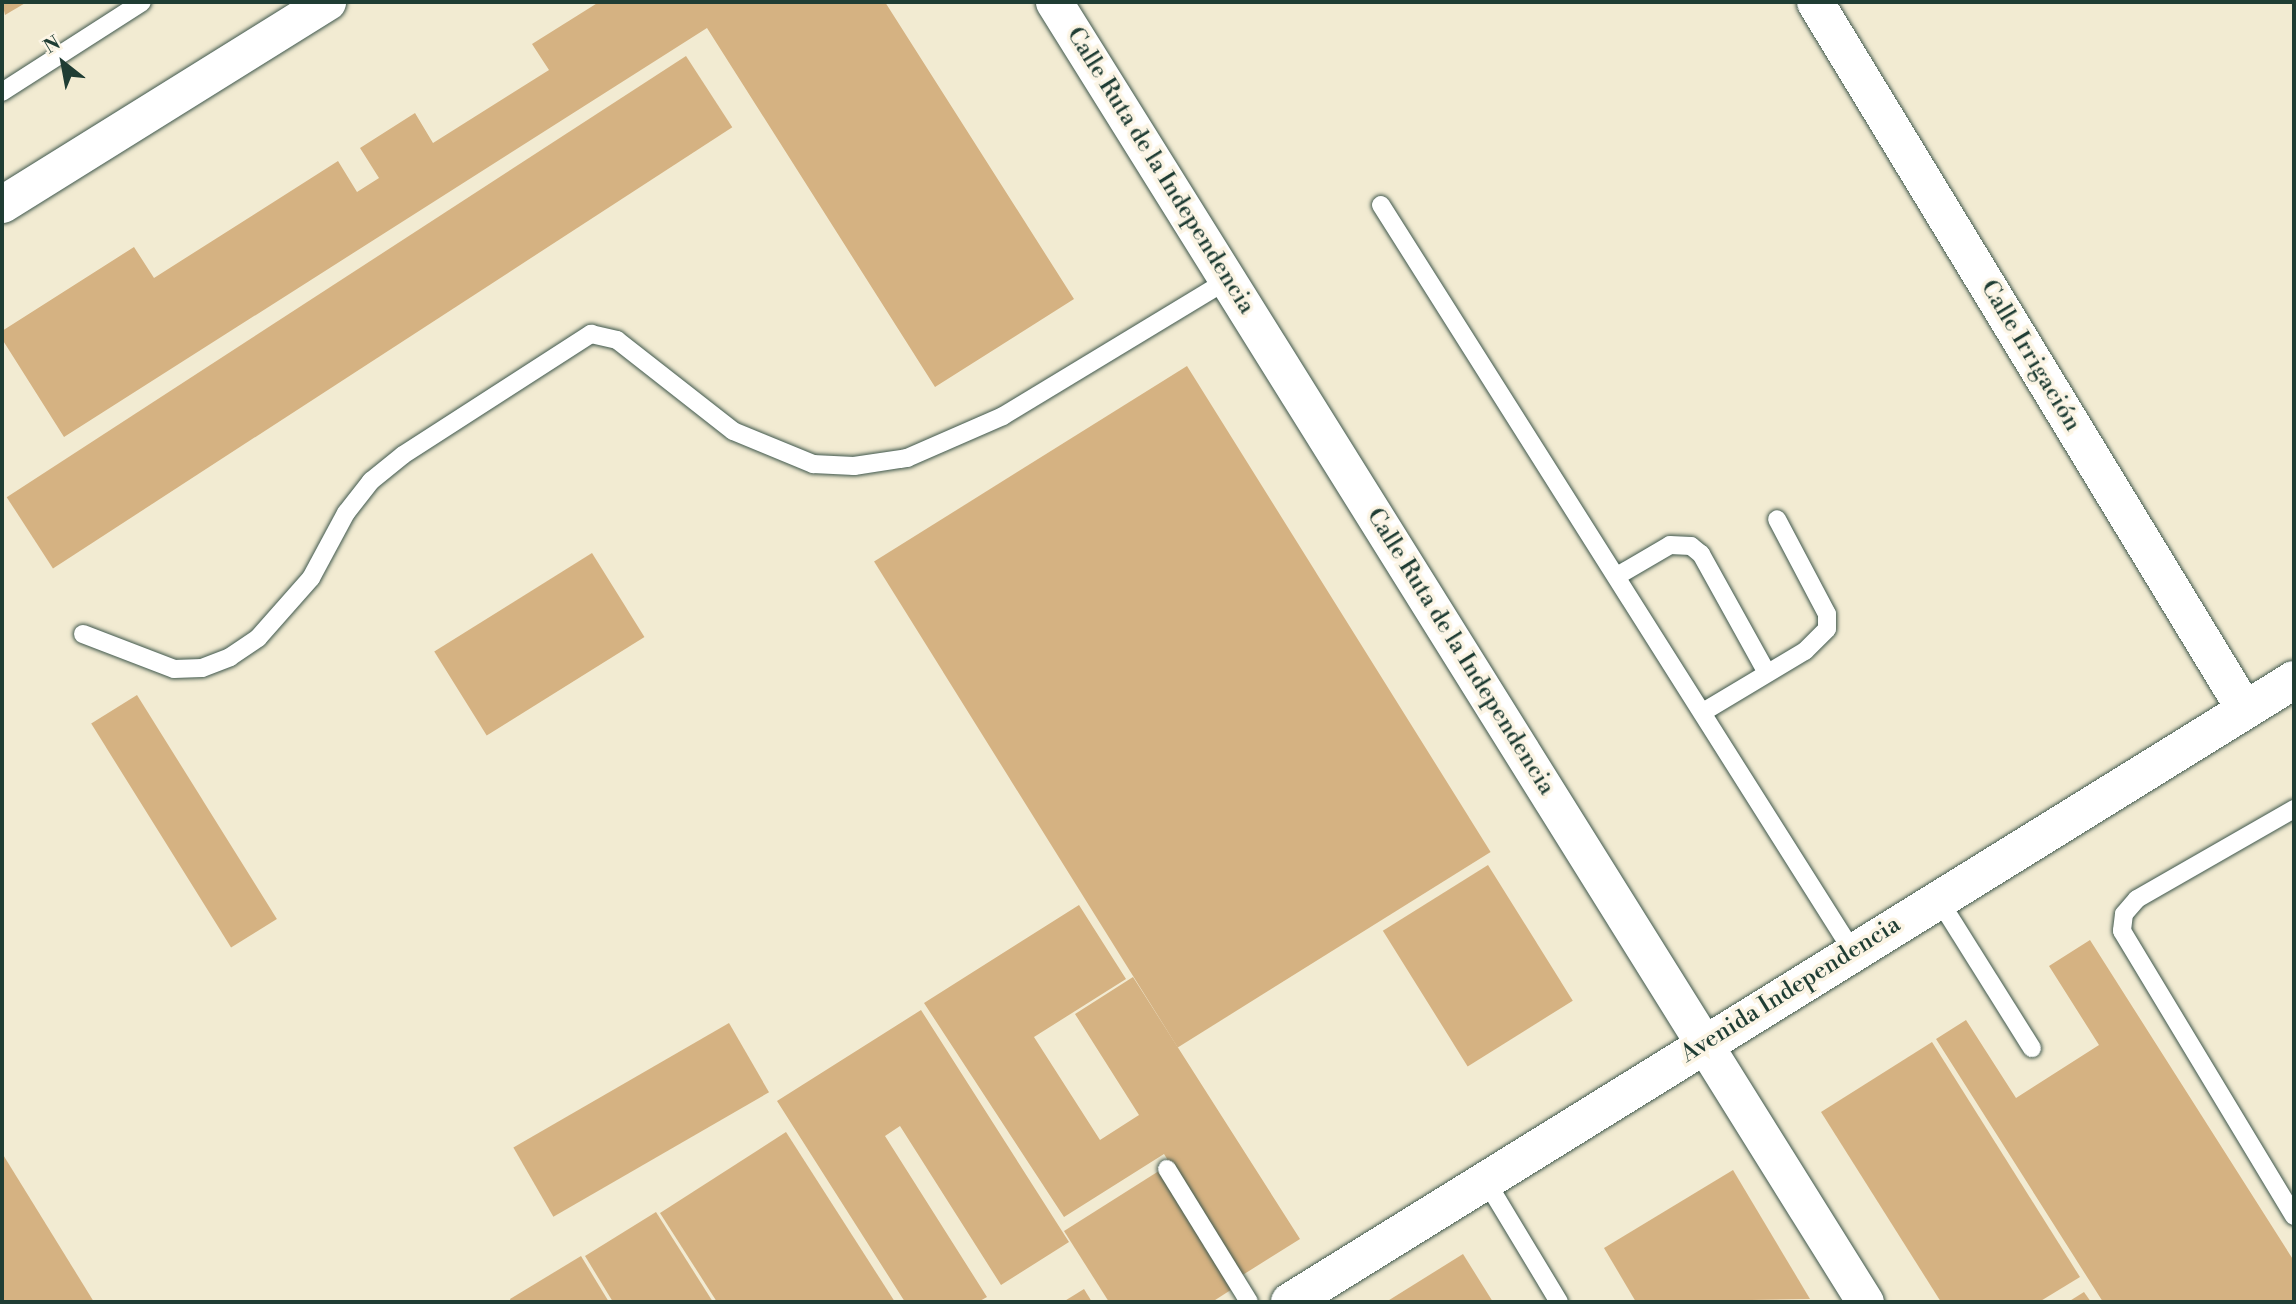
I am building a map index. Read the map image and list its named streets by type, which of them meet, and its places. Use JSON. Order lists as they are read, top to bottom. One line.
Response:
{"streets":{"main road":["Avenida Independencia"],"street":["Calle Ruta de la Independencia","Calle Irrigación"]},"crossings":[["Calle Ruta de la Independencia","Avenida Independencia"],["Calle Irrigación","Avenida Independencia"]],"north":"top left"}
